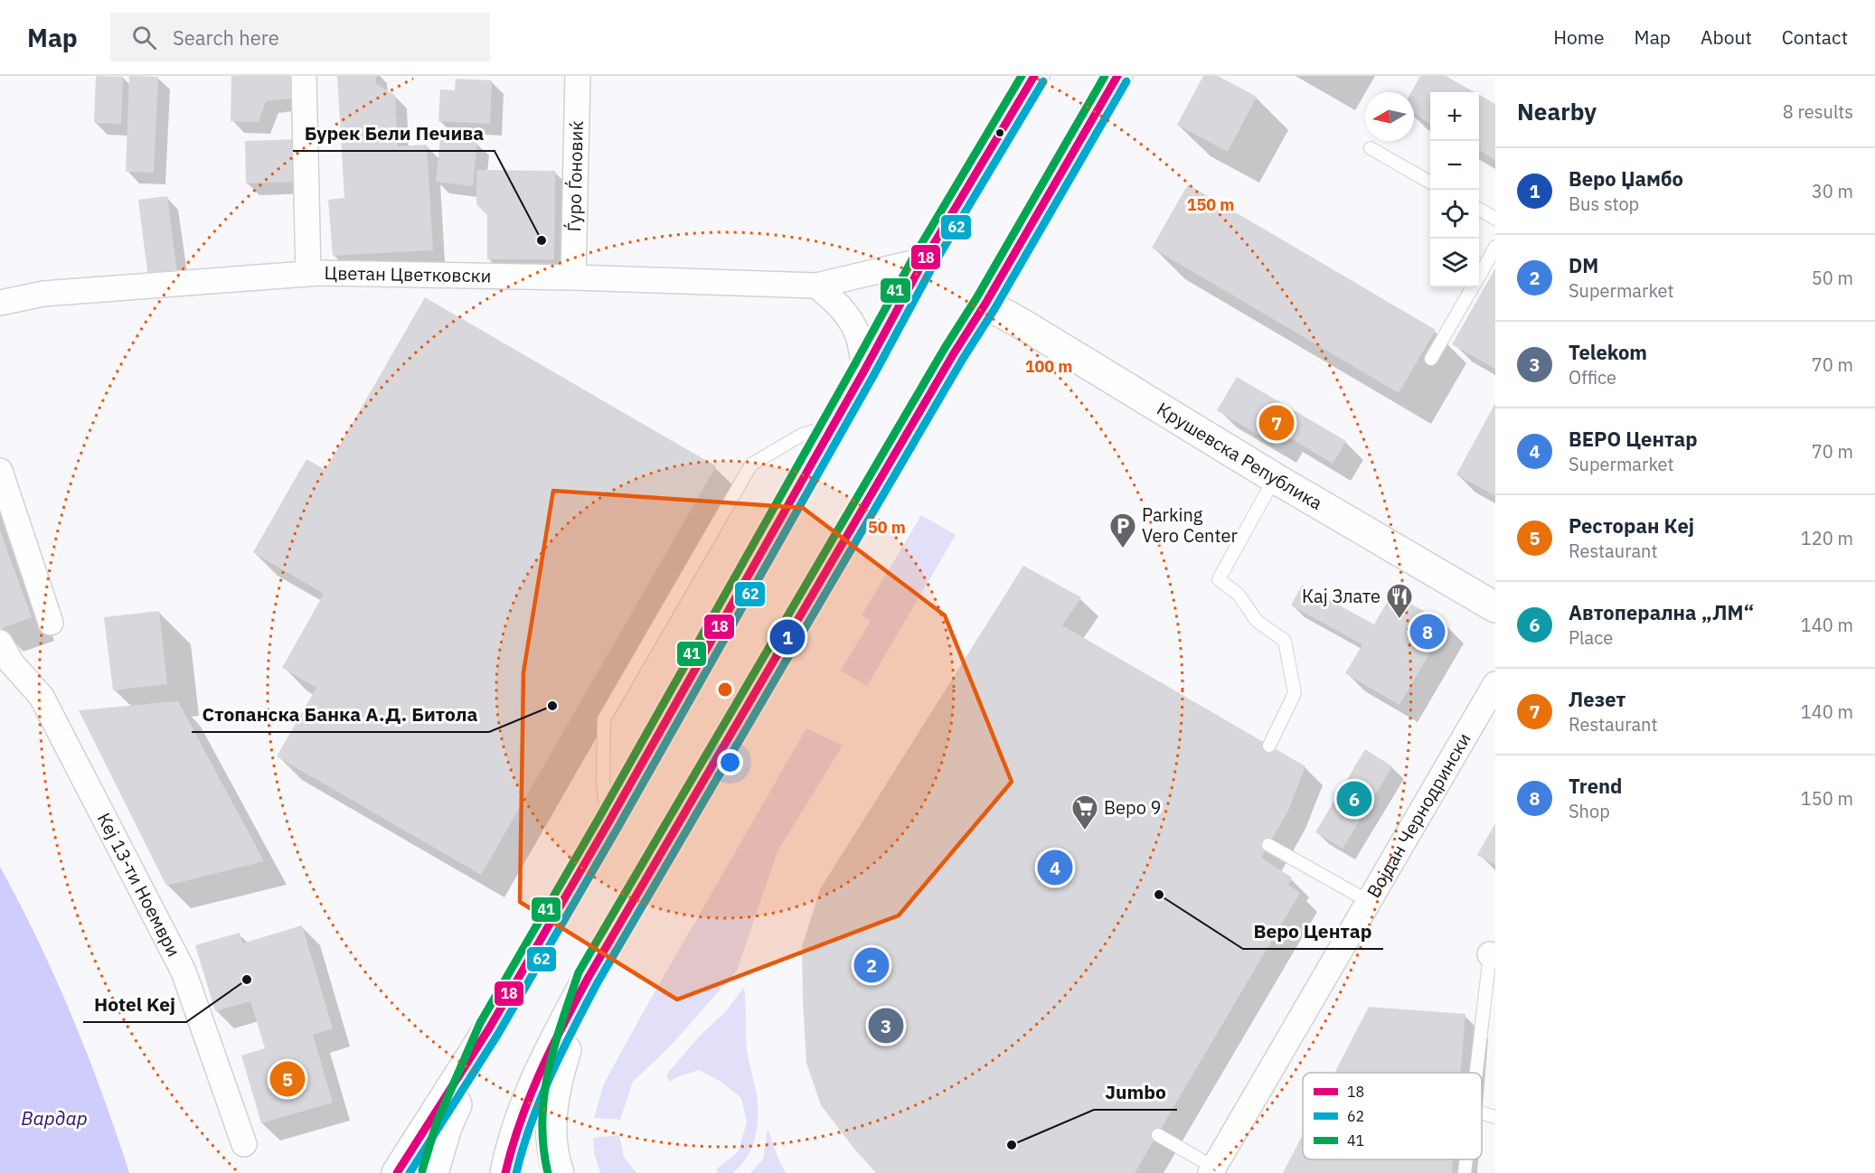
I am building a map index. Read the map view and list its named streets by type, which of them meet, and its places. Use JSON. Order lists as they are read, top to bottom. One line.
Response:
{"streets":{"street":["Ѓуро Ѓоновиќ","Цветан Цветковски","Крушевска Република","Војдан Чернодрински","Кеј 13-ти Ноември"]},"crossings":[["Ѓуро Ѓоновиќ","Цветан Цветковски"]],"water":["Вардар"],"places":{"other":["Бурек Бели Печива","Стопанска Банка А.Д. Битола","Веро Центар","Hotel Kej","Jumbo"],"parking":["Parking Vero Center"],"restaurant":["Кај Злате"],"supermarket":["Веро 9"]},"lines":["transit line 18","transit line 41","transit line 62"],"legend":["18","62","41"],"north":"left","page":{"header":"Map","search":"Search here","nav":["Home","Map","About","Contact"],"heading":["Nearby","8 results"],"map_buttons":["+","−"],"list":[{"mark":"1","name":"Веро Џамбо","note":"Bus stop","value":"30 m"},{"mark":"2","name":"DM","note":"Supermarket","value":"50 m"},{"mark":"3","name":"Telekom","note":"Office","value":"70 m"},{"mark":"4","name":"ВЕРО Центар","note":"Supermarket","value":"70 m"},{"mark":"5","name":"Ресторан Кej","note":"Restaurant","value":"120 m"},{"mark":"6","name":"Автоперална „ЛМ“","note":"Place","value":"140 m"},{"mark":"7","name":"Лезет","note":"Restaurant","value":"140 m"},{"mark":"8","name":"Trend","note":"Shop","value":"150 m"}],"pins":["7","8","1","6","4","2","3","5"]},"rings":["150 m","100 m","50 m"]}
